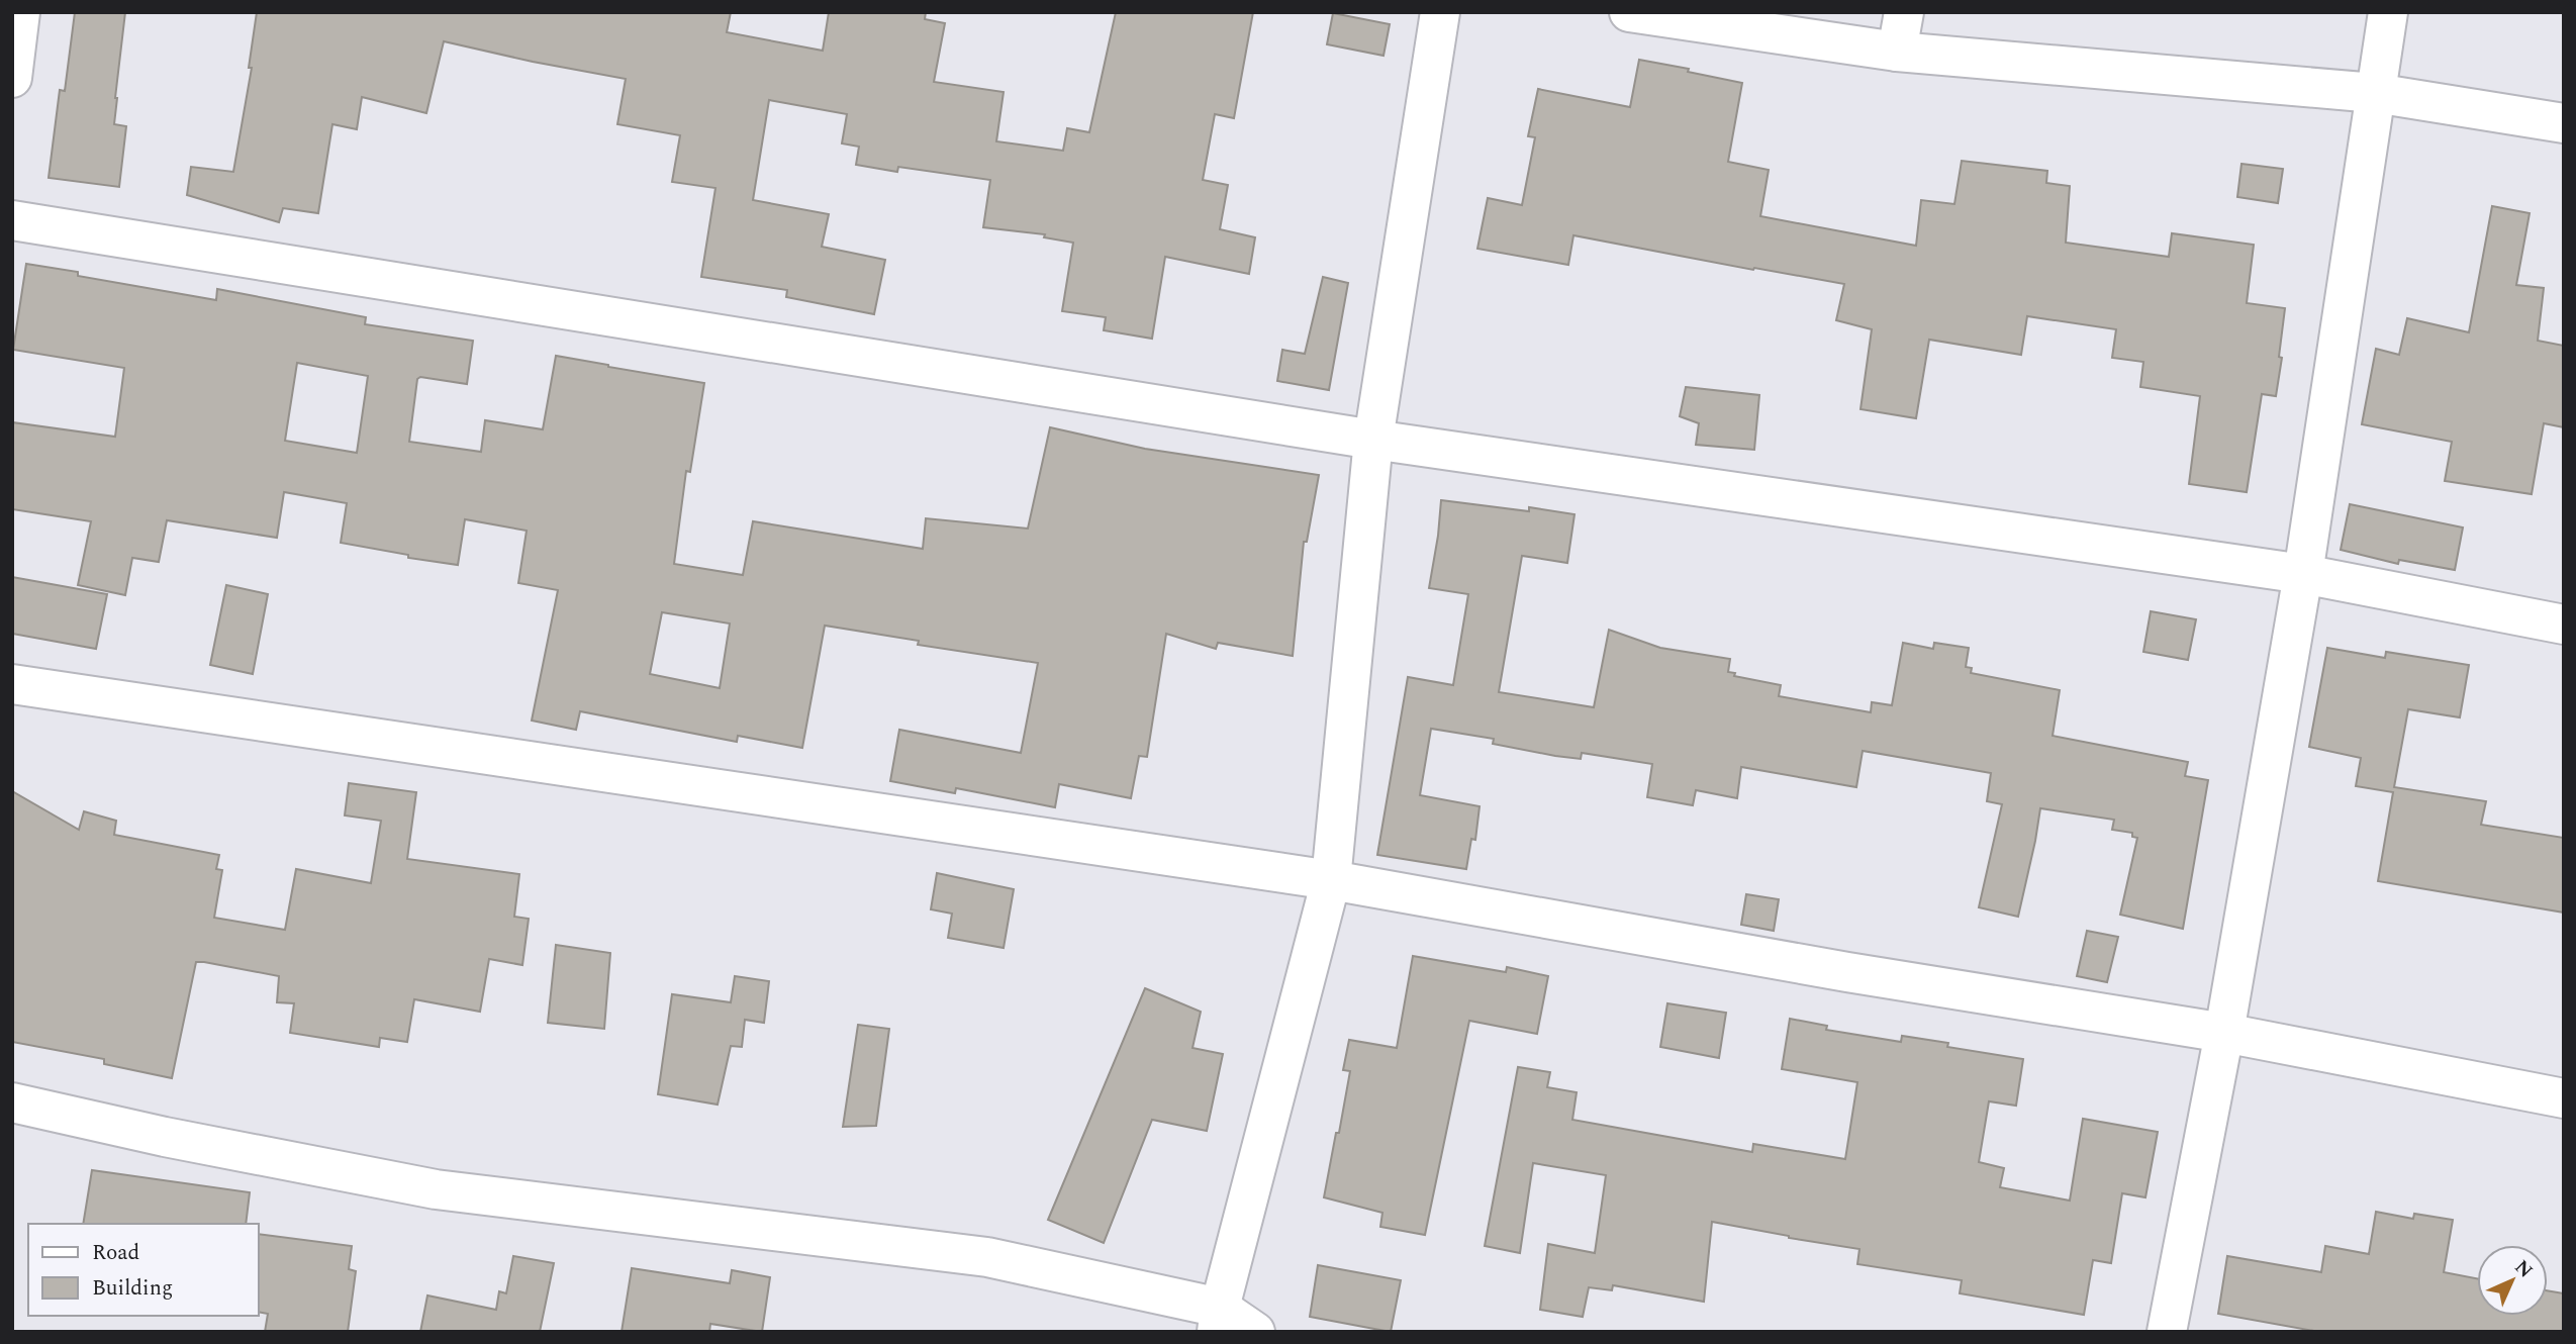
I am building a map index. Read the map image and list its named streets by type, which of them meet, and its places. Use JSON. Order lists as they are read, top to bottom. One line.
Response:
{"legend":["Road","Building"],"north":"top right"}
